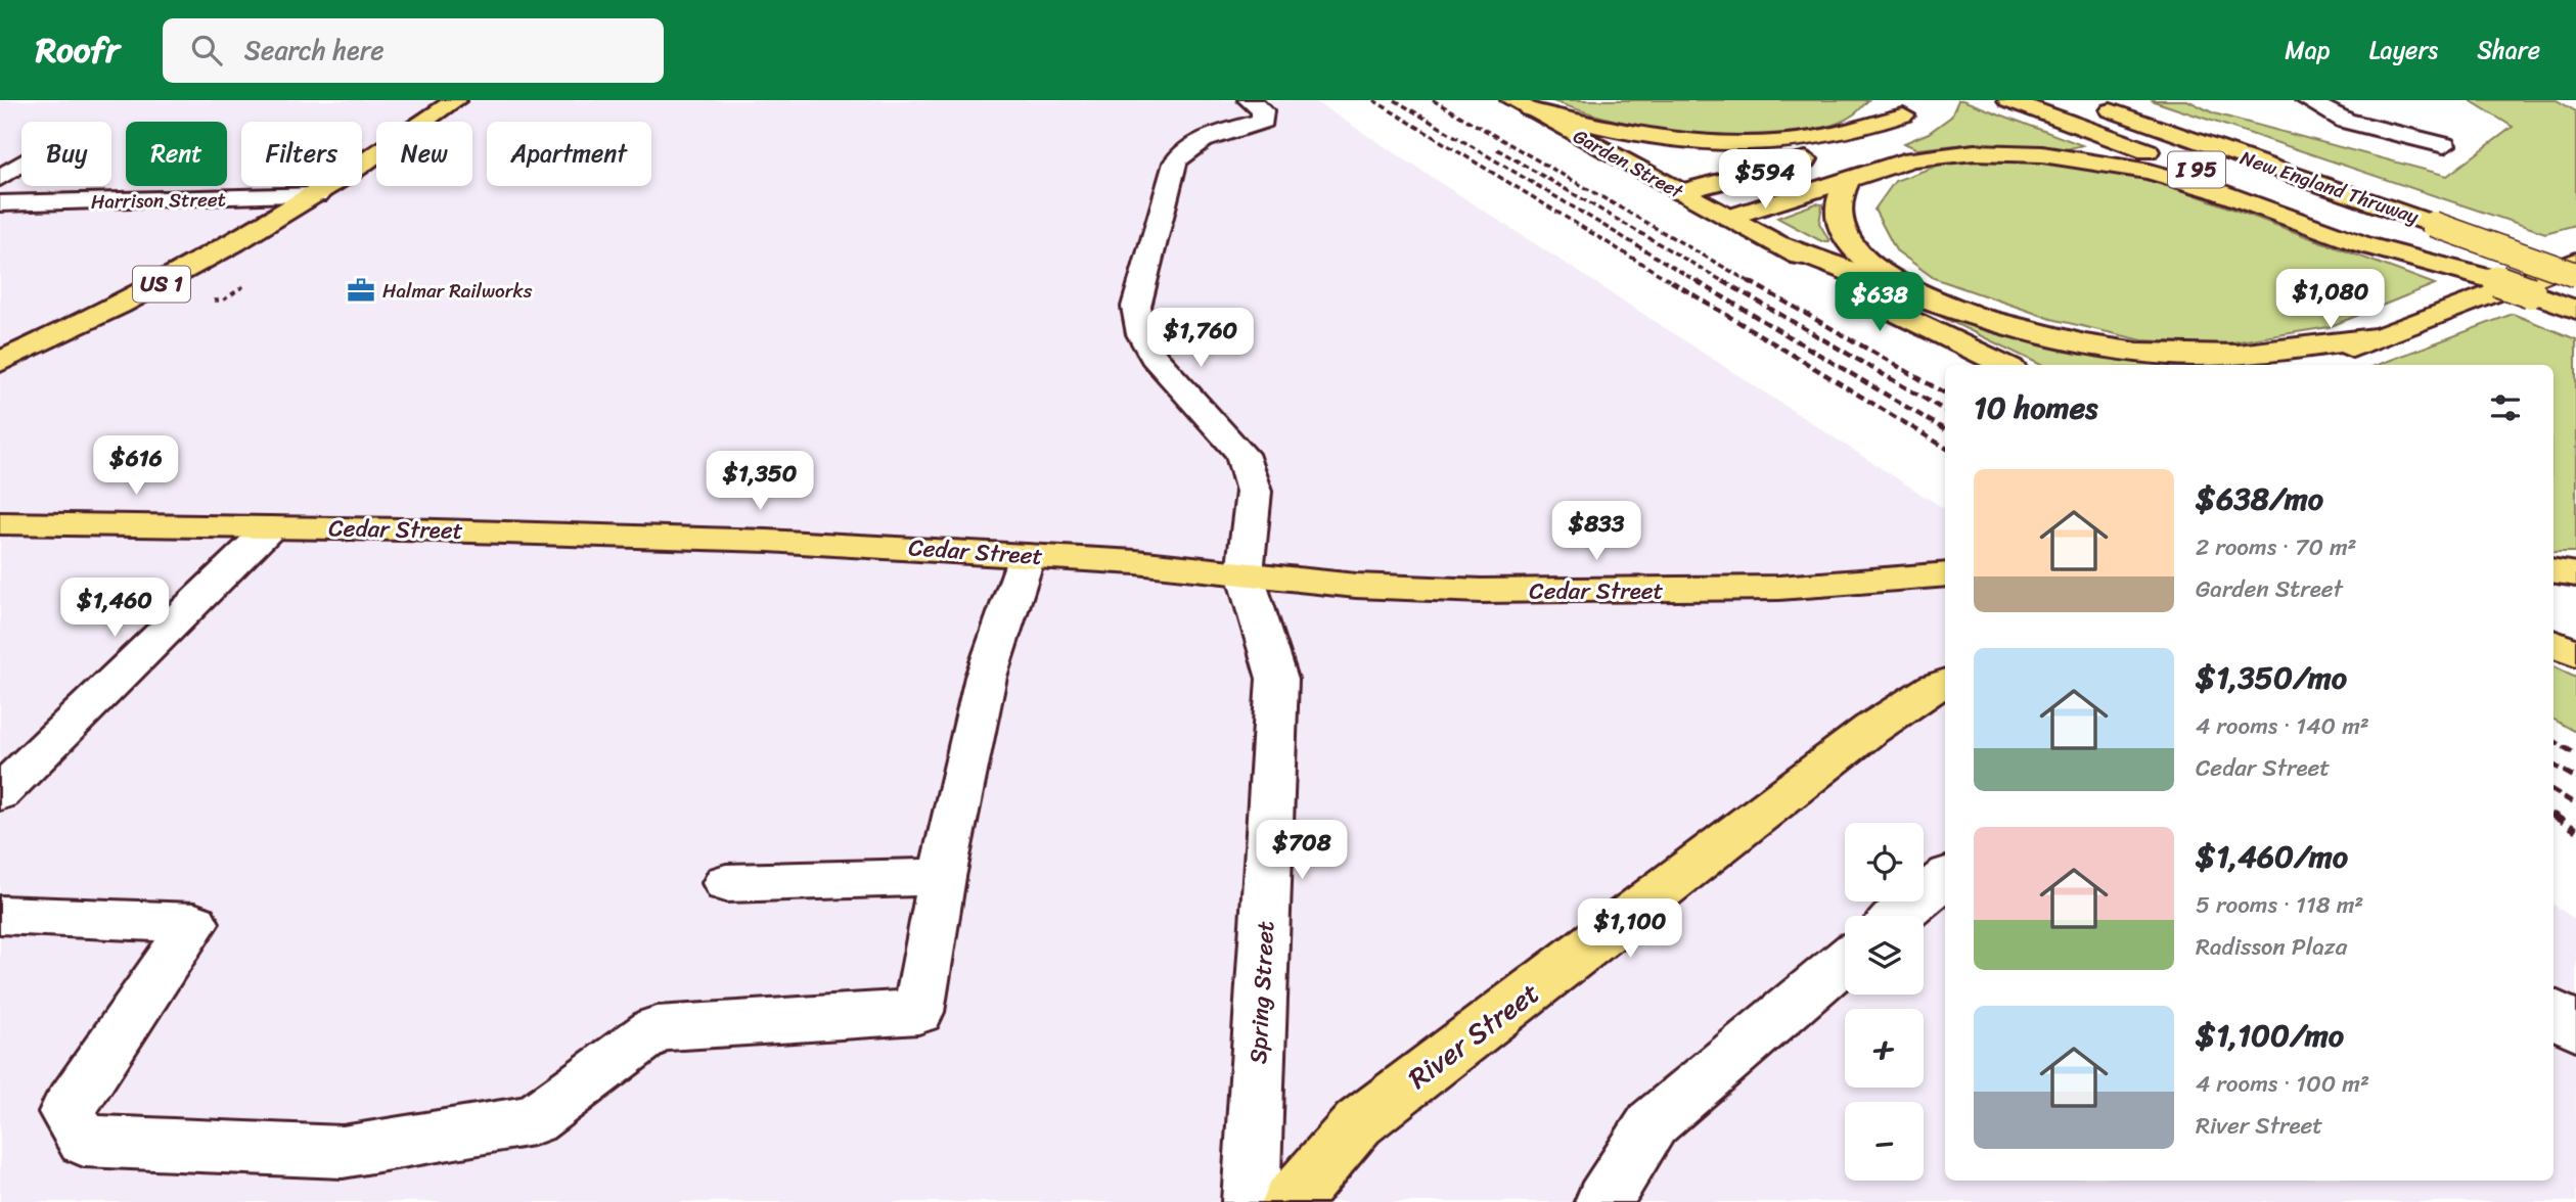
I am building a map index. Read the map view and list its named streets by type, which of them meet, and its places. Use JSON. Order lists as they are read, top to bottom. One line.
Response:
{"streets":{"main road":["Garden Street","I 95","New England Thruway","US 1","Cedar Street","River Street"],"street":["Harrison Street","Spring Street"]},"crossings":[["Harrison Street","US 1"],["Cedar Street","Spring Street"]],"places":{"office":["Halmar Railworks"]},"page":{"header":"Roofr","search":"Search here","nav":["Map","Layers","Share"],"chip":["Buy","Rent","Filters","New","Apartment"],"price":["$594","$1,080","$638","$1,760","$616","$1,350","$833","$1,460","$708","$1,100"],"heading":"10 homes","list":[{"name":"$638/mo","note":"2 rooms · 70 m² · Garden Street"},{"name":"$1,350/mo","note":"4 rooms · 140 m² · Cedar Street"},{"name":"$1,460/mo","note":"5 rooms · 118 m² · Radisson Plaza"},{"name":"$1,100/mo","note":"4 rooms · 100 m² · River Street"}],"map_buttons":["+","−"]}}
